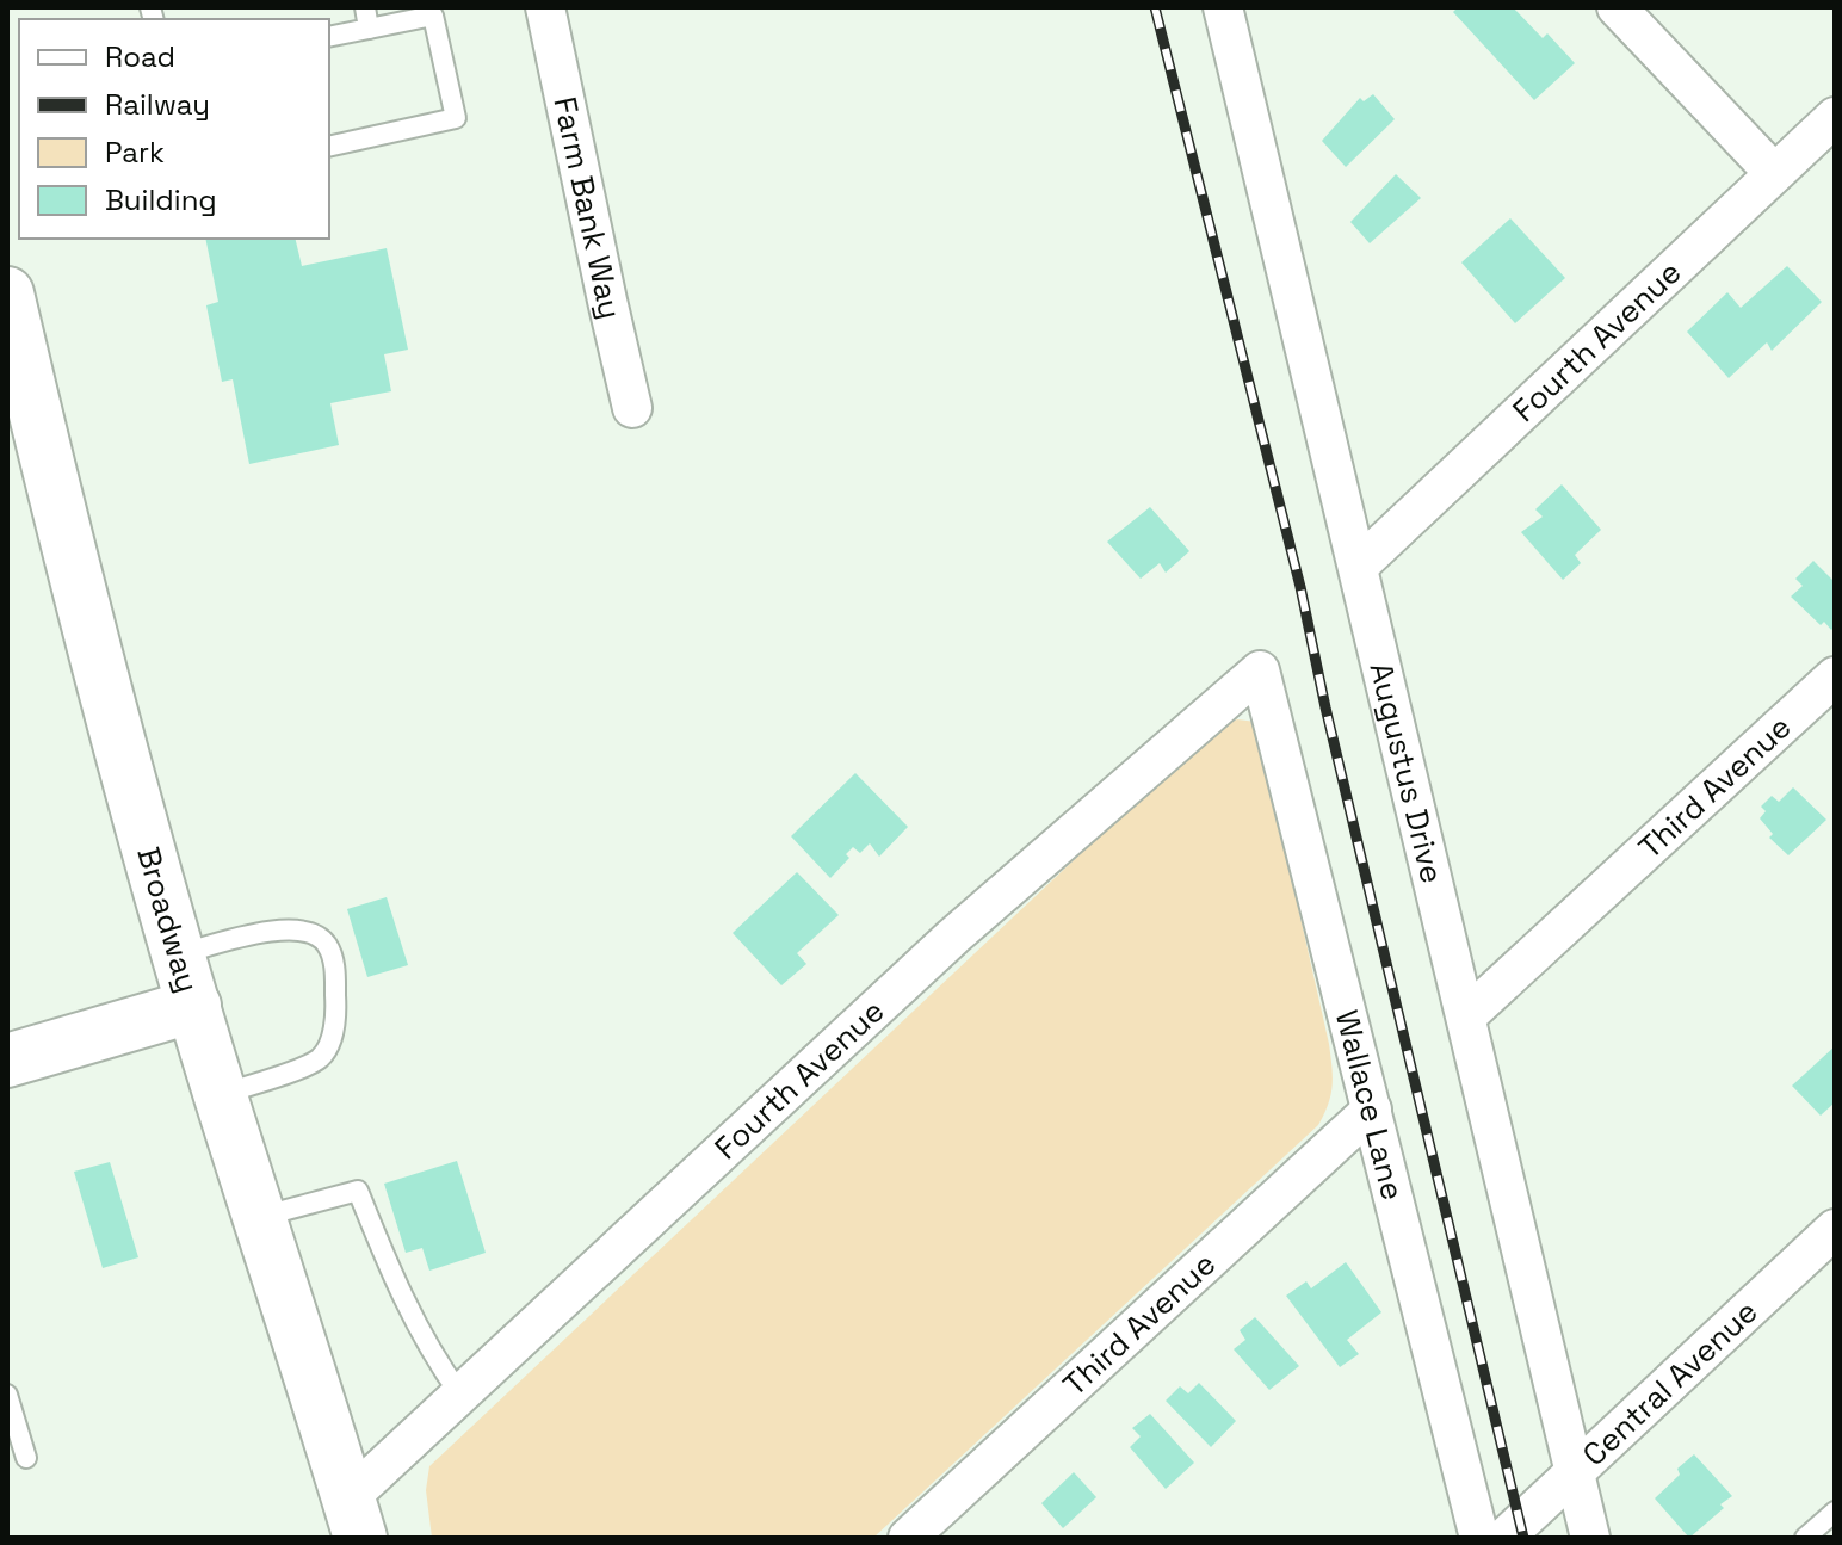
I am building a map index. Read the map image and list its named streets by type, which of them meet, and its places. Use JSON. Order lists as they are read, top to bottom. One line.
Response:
{"streets":{"main road":["Broadway"],"street":["Farm Bank Way","Fourth Avenue","Augustus Drive","Third Avenue","Wallace Lane","Central Avenue"]},"crossings":[["Fourth Avenue","Augustus Drive"],["Fourth Avenue","Broadway"],["Fourth Avenue","Wallace Lane"],["Augustus Drive","Third Avenue"],["Augustus Drive","Central Avenue"],["Third Avenue","Wallace Lane"]],"legend":["Road","Railway","Park","Building"]}
